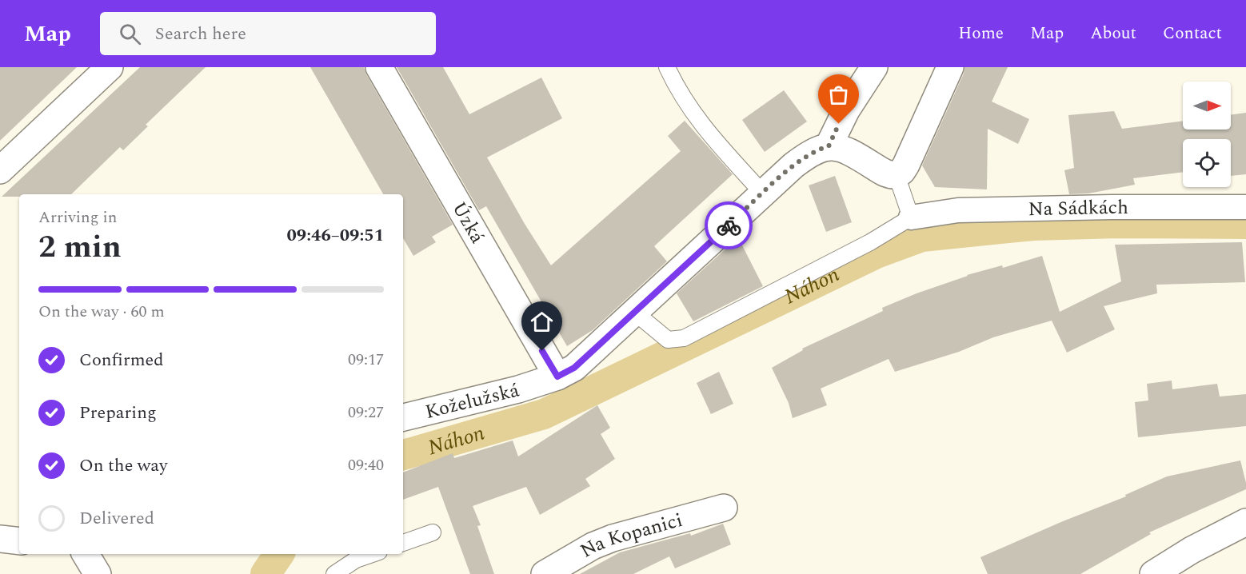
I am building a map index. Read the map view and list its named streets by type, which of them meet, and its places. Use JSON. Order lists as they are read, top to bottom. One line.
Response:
{"streets":{"street":["Na Sádkách","Úzká","Koželužská","Na Kopanici"]},"crossings":[["Úzká","Koželužská"]],"water":["Náhon"],"north":"right","page":{"header":"Map","search":"Search here","nav":["Home","Map","About","Contact"],"heading":["2 min","Arriving in","09:46–09:51"],"bar":"On the way · 60 m","list":[["Confirmed","09:17"],["Preparing","09:27"],["On the way","09:40"],"Delivered"]}}
